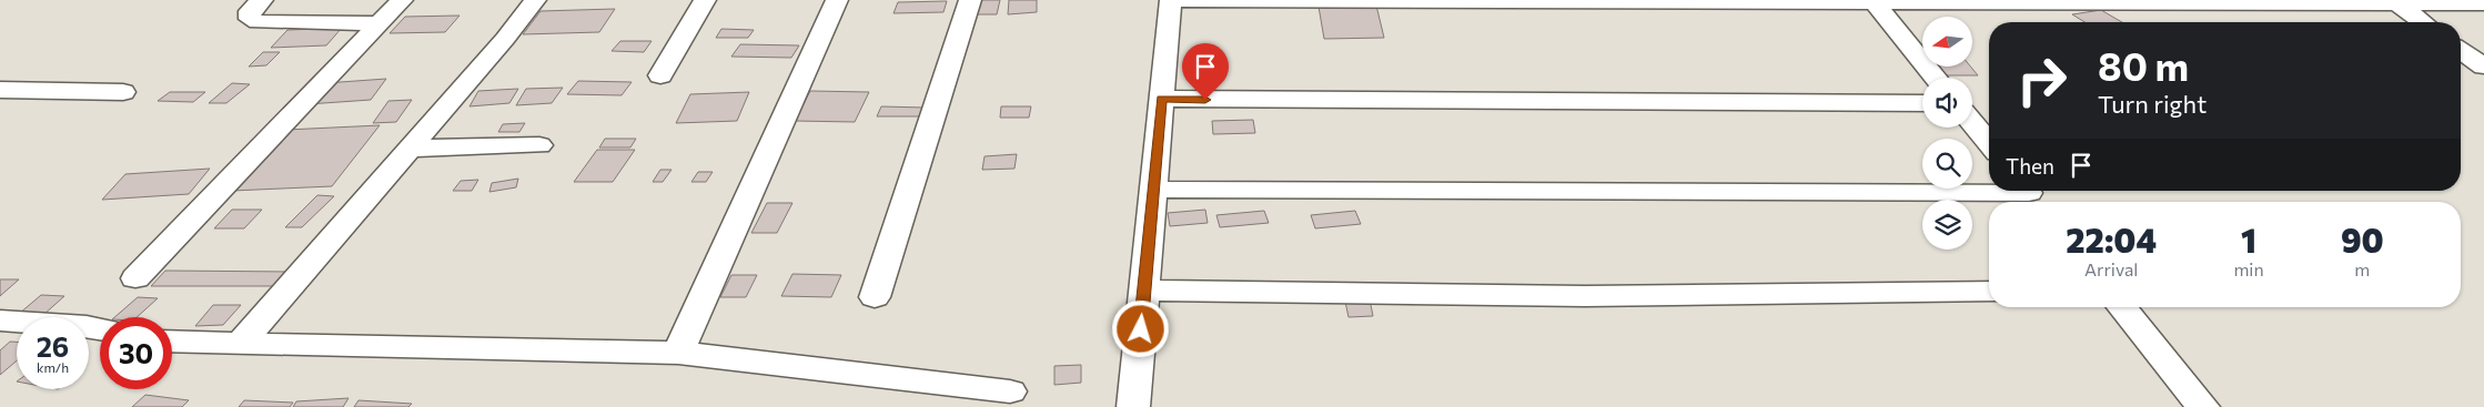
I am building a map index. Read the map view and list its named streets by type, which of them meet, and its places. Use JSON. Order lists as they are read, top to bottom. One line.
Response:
{"north":"left","page":{"turn":["80 m","Turn right"],"then":"Then","eta":["22:04","Arrival","1","min","90","m"],"speed":"26 km/h","limit":"30"}}
